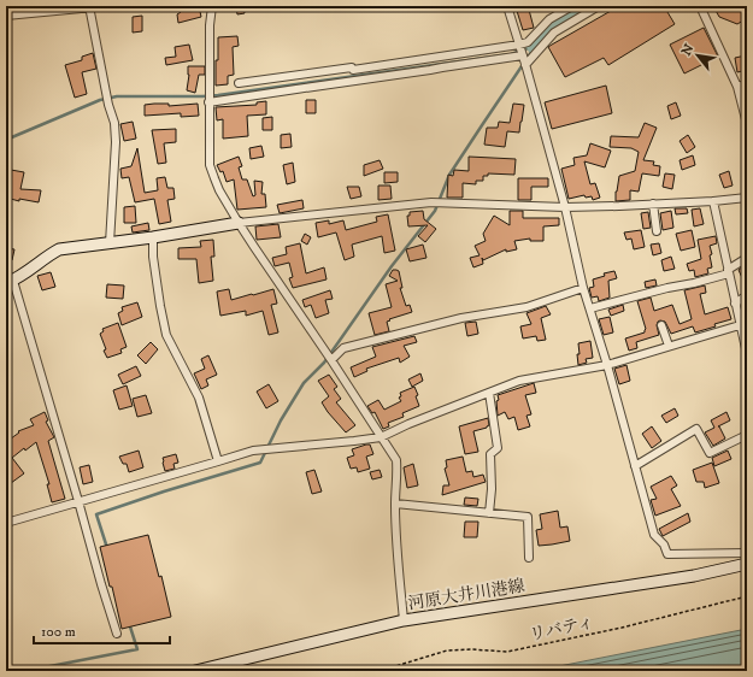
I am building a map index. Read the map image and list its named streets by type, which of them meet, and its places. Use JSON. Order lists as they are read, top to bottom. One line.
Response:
{"streets":{"main road":["河原大井川港線"],"path":["リバティ"]},"scale_bar":"100 m","north":"top left"}
